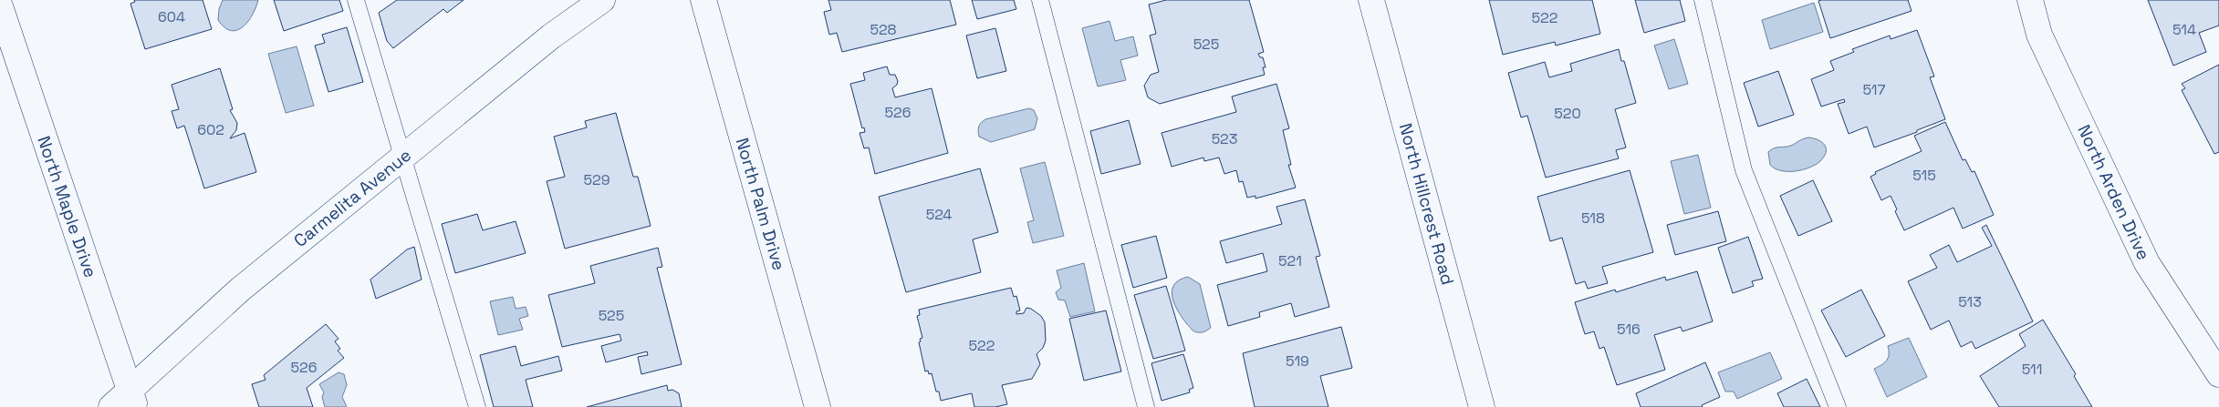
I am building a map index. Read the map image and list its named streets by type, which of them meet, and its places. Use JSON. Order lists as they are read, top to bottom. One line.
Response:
{"streets":{"street":["North Arden Drive","Carmelita Avenue","North Palm Drive","North Hillcrest Road","North Maple Drive"]},"crossings":[["Carmelita Avenue","North Maple Drive"]],"house_numbers":["604","522","528","514","525","517","526","520","602","523","515","529","524","518","521","513","525","516","522","519","526","511"]}
